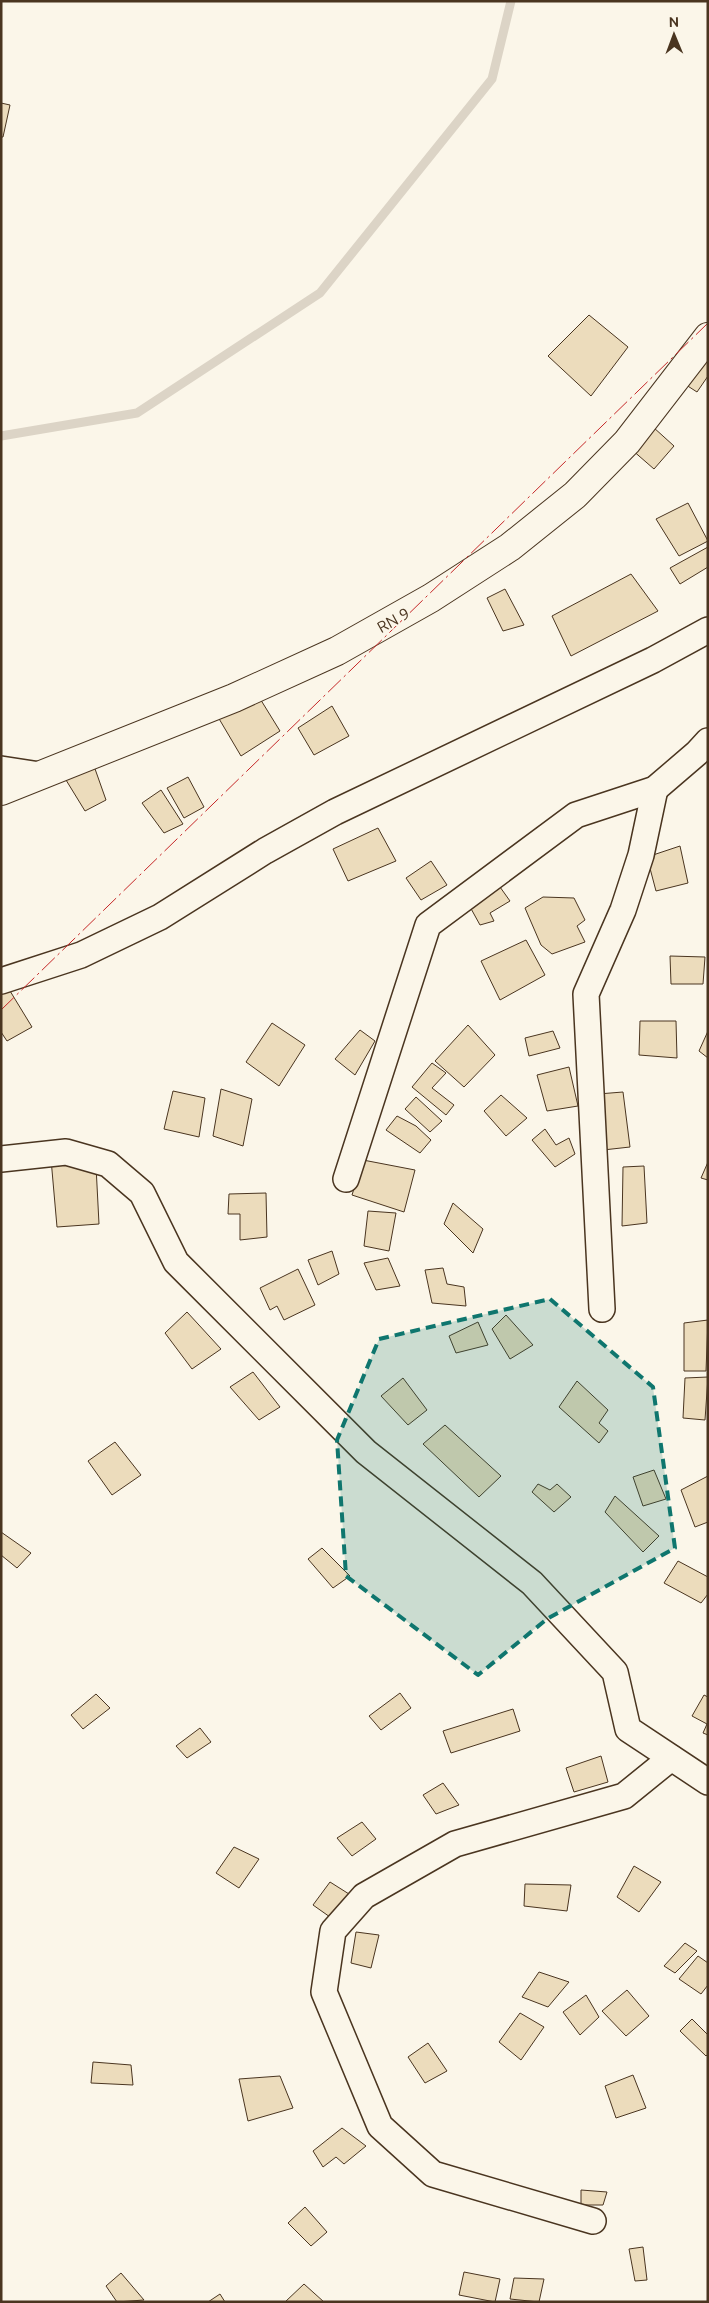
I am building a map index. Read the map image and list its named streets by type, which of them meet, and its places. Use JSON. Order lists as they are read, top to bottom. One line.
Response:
{"streets":{"main road":["RN 9"]},"north":"top"}
